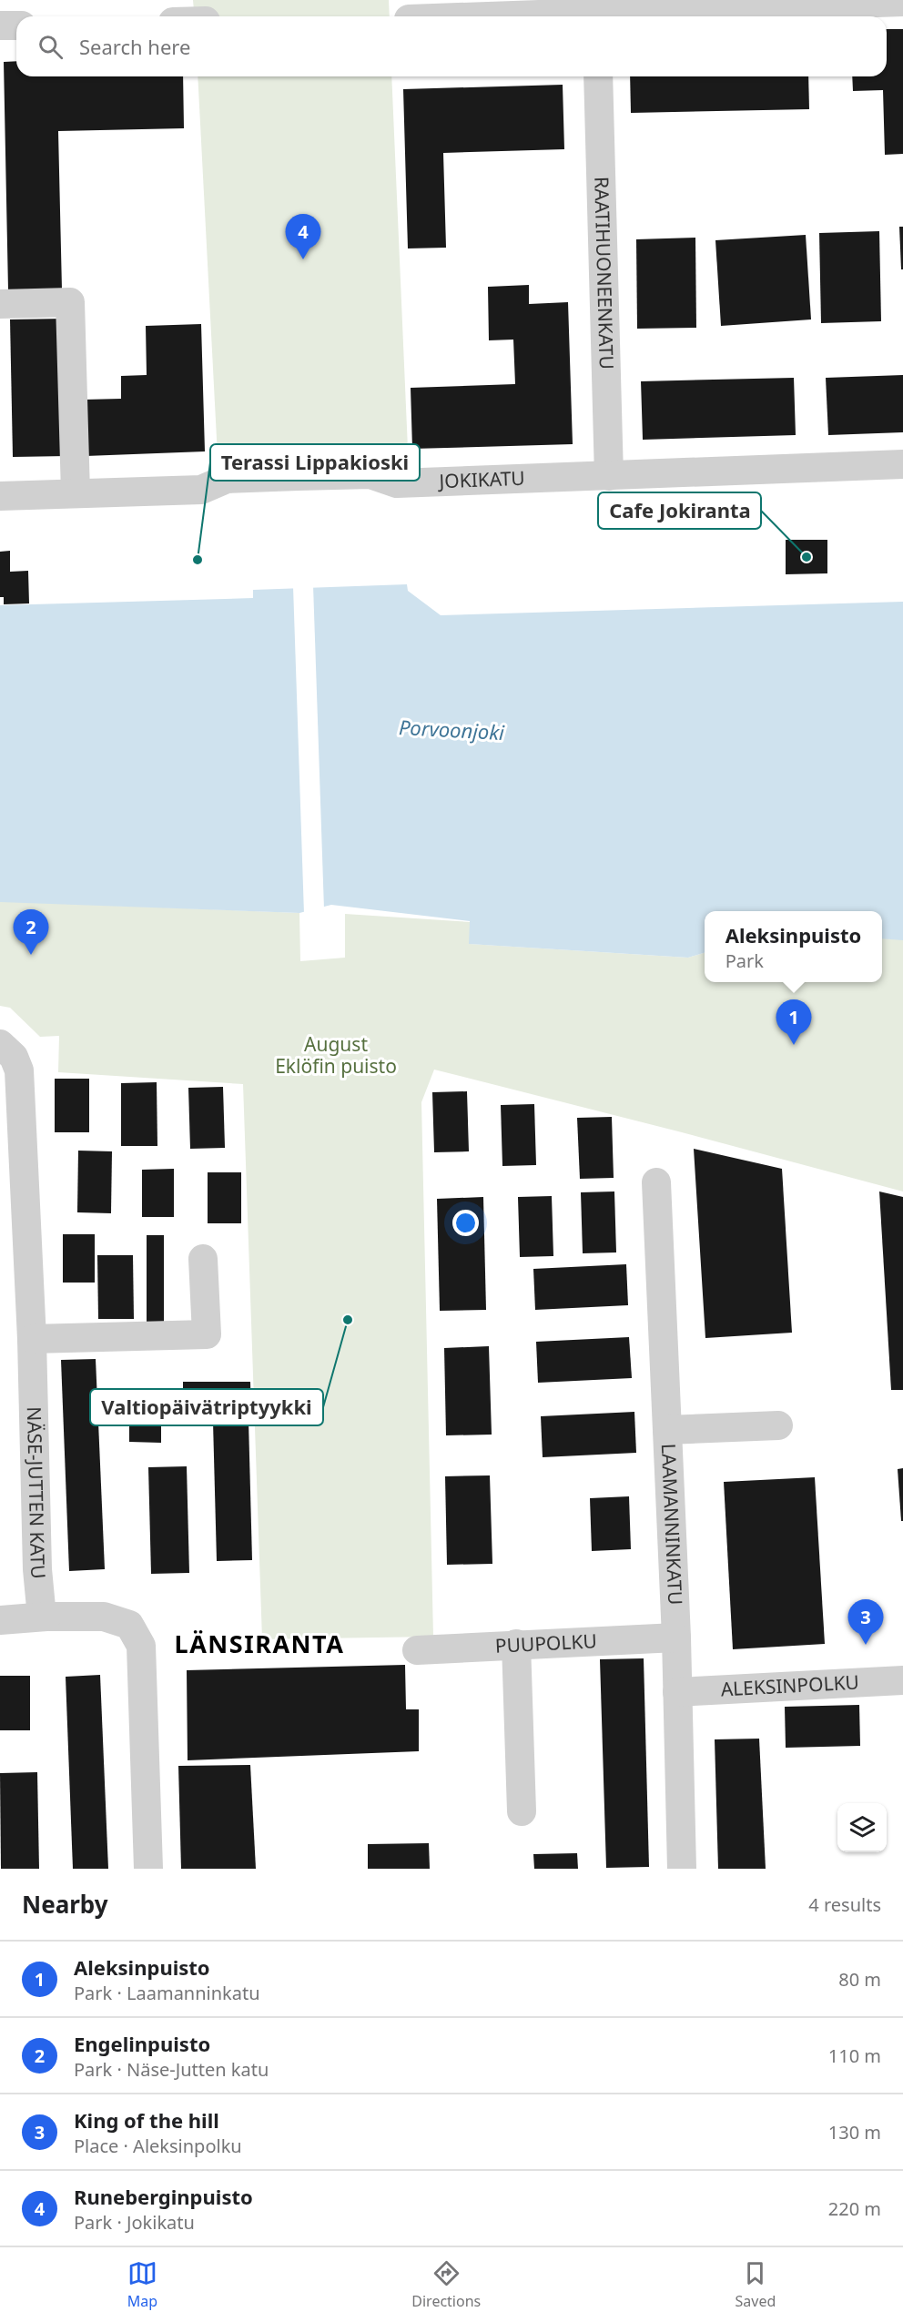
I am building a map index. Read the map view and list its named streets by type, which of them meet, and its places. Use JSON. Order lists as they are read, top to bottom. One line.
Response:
{"streets":{"street":["RAATIHUONEENKATU","JOKIKATU","NÄSE-JUTTEN KATU","LAAMANNINKATU","PUUPOLKU","ALEKSINPOLKU"]},"crossings":[["RAATIHUONEENKATU","JOKIKATU"],["LAAMANNINKATU","PUUPOLKU"],["LAAMANNINKATU","ALEKSINPOLKU"]],"districts":["LÄNSIRANTA"],"water":["Porvoonjoki"],"parks":["August Eklöfin puisto"],"places":["Cafe Jokiranta","Terassi Lippakioski","Valtiopäivätriptyykki"],"page":{"search":"Search here","pins":["4","2","1","3"],"popup":["Aleksinpuisto","Park"],"heading":["Nearby","4 results"],"list":[{"mark":"1","name":"Aleksinpuisto","note":"Park · Laamanninkatu","value":"80 m"},{"mark":"2","name":"Engelinpuisto","note":"Park · Näse-Jutten katu","value":"110 m"},{"mark":"3","name":"King of the hill","note":"Place · Aleksinpolku","value":"130 m"},{"mark":"4","name":"Runeberginpuisto","note":"Park · Jokikatu","value":"220 m"}],"nav":["Map","Directions","Saved"]}}
